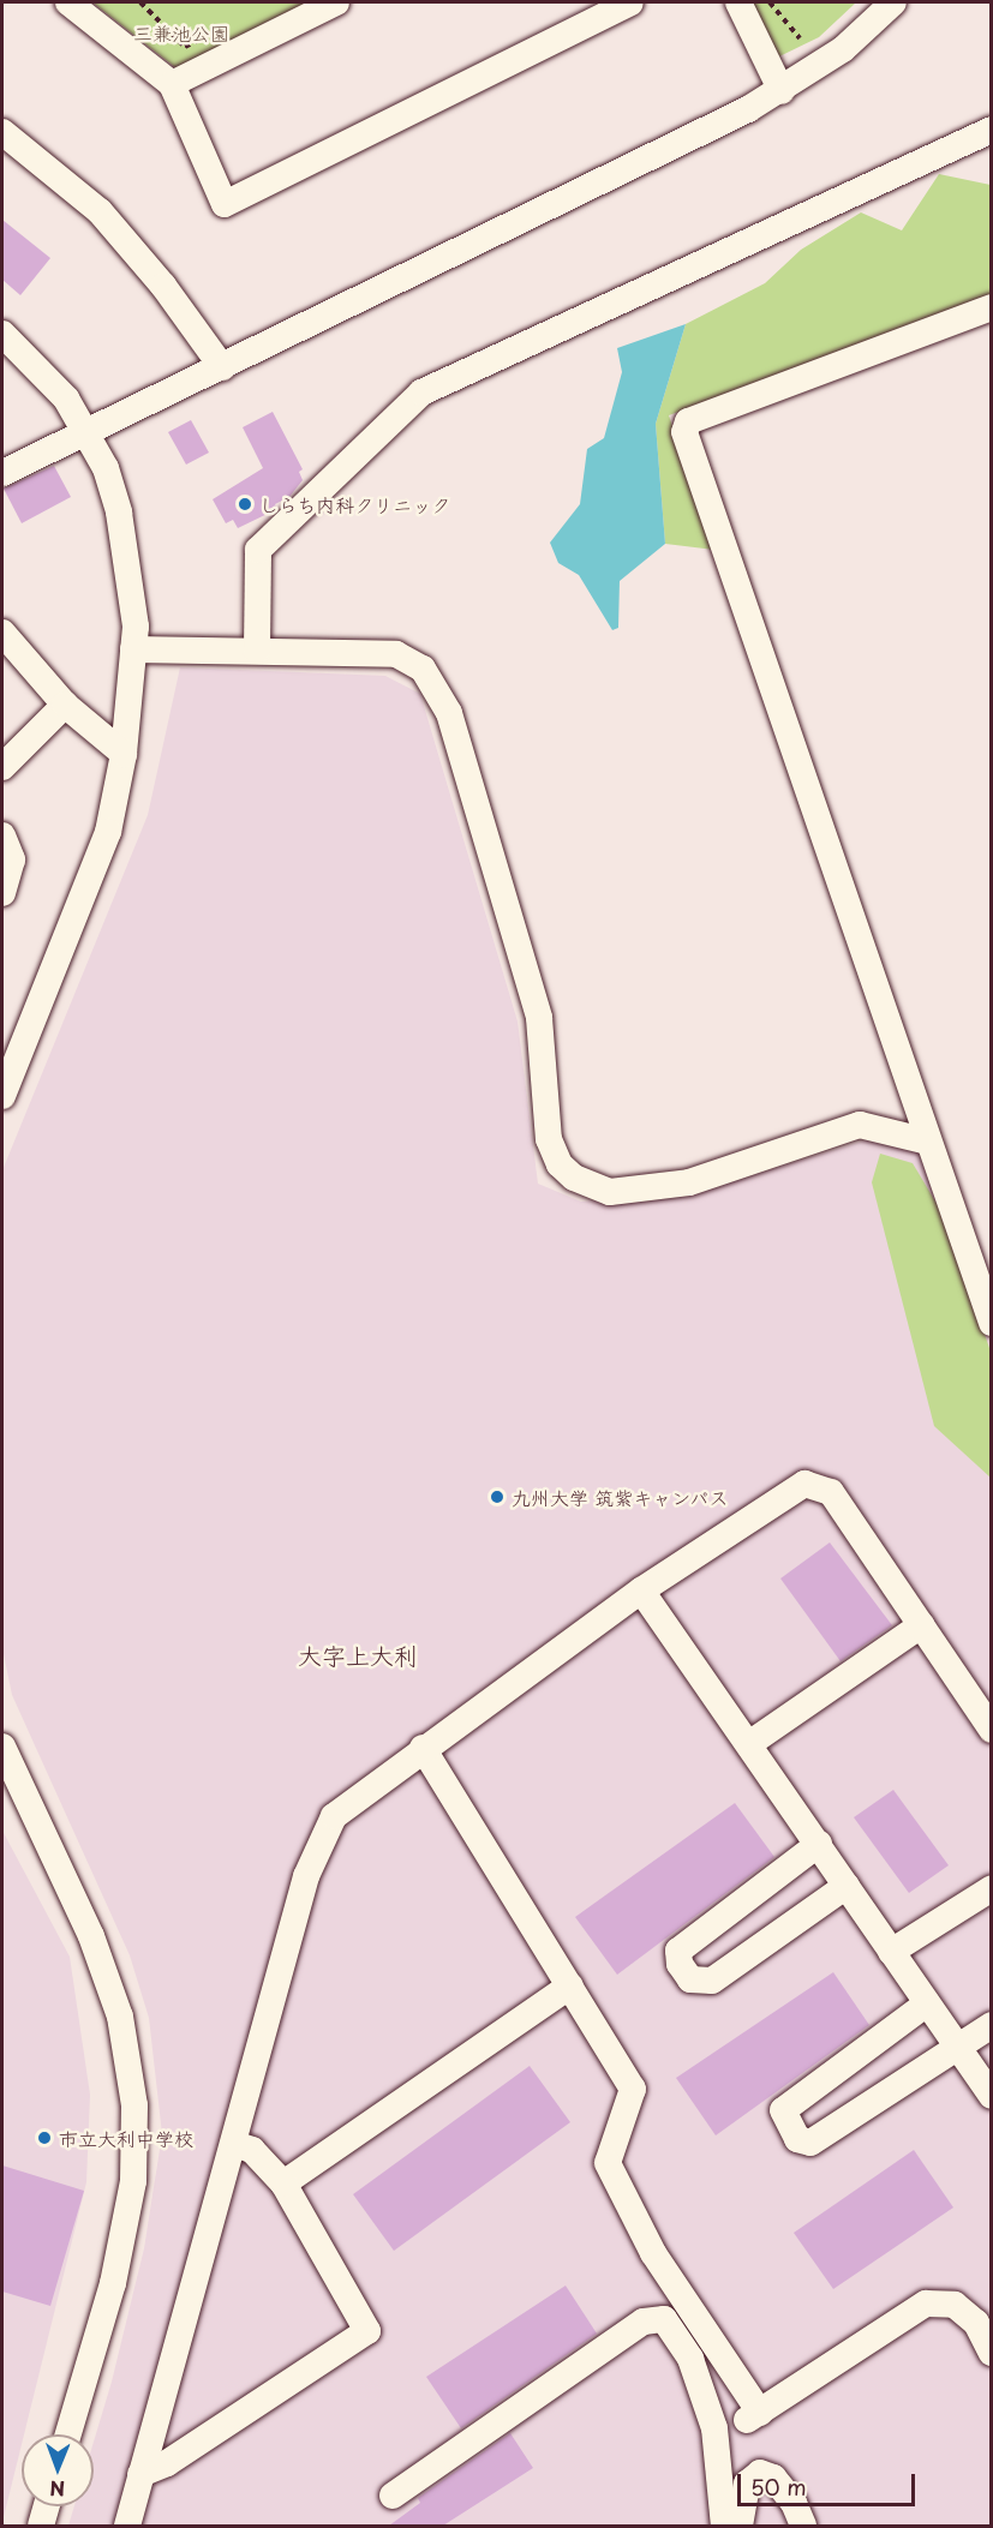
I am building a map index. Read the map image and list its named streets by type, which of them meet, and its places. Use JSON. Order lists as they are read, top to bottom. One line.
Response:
{"districts":["大字上大利"],"parks":["三兼池公園"],"places":["しらち内科クリニック","九州大学 筑紫キャンパス","市立大利中学校"],"scale_bar":"50 m","north":"bottom"}
